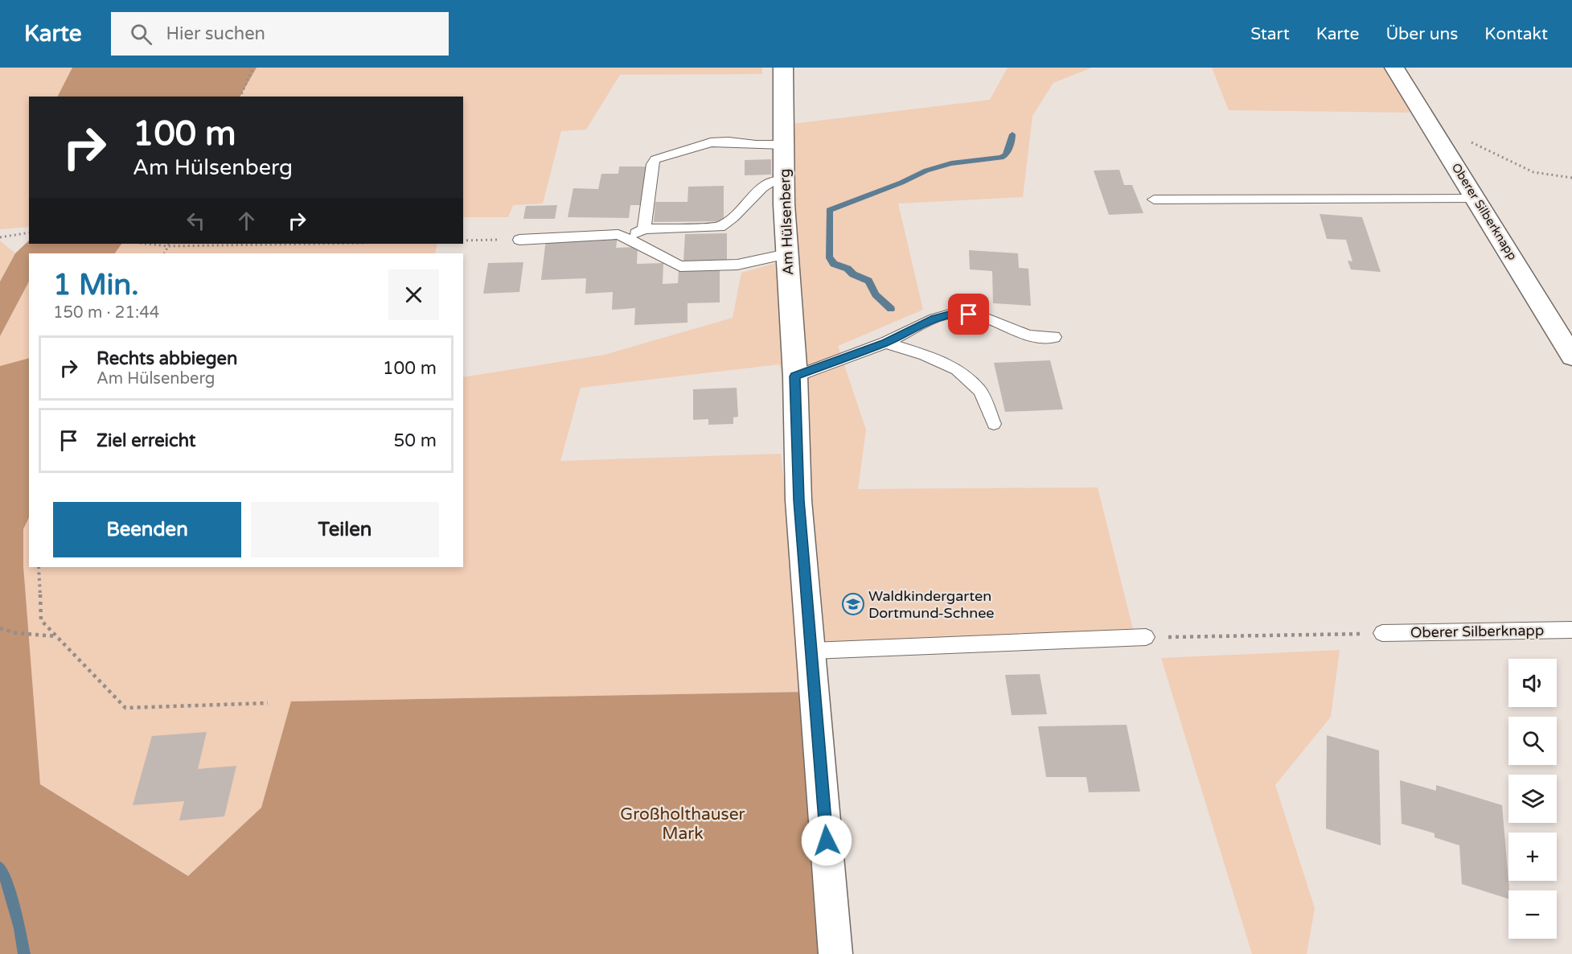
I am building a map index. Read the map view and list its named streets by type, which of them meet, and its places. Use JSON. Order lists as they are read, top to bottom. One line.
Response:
{"streets":{"street":["Oberer Silberknapp","Am Hülsenberg"]},"parks":["Großholthauser Mark"],"places":{"school or university":["Waldkindergarten Dortmund-Schnee"]},"page":{"header":"Karte","search":"Hier suchen","nav":["Start","Karte","Über uns","Kontakt"],"turn":["100 m","Am Hülsenberg"],"heading":["1 Min.","150 m · 21:44"],"list":[{"name":"Rechts abbiegen","note":"Am Hülsenberg","value":"100 m"},{"name":"Ziel erreicht","value":"50 m"}],"buttons":["Beenden","Teilen"],"map_buttons":["+","−"]}}
